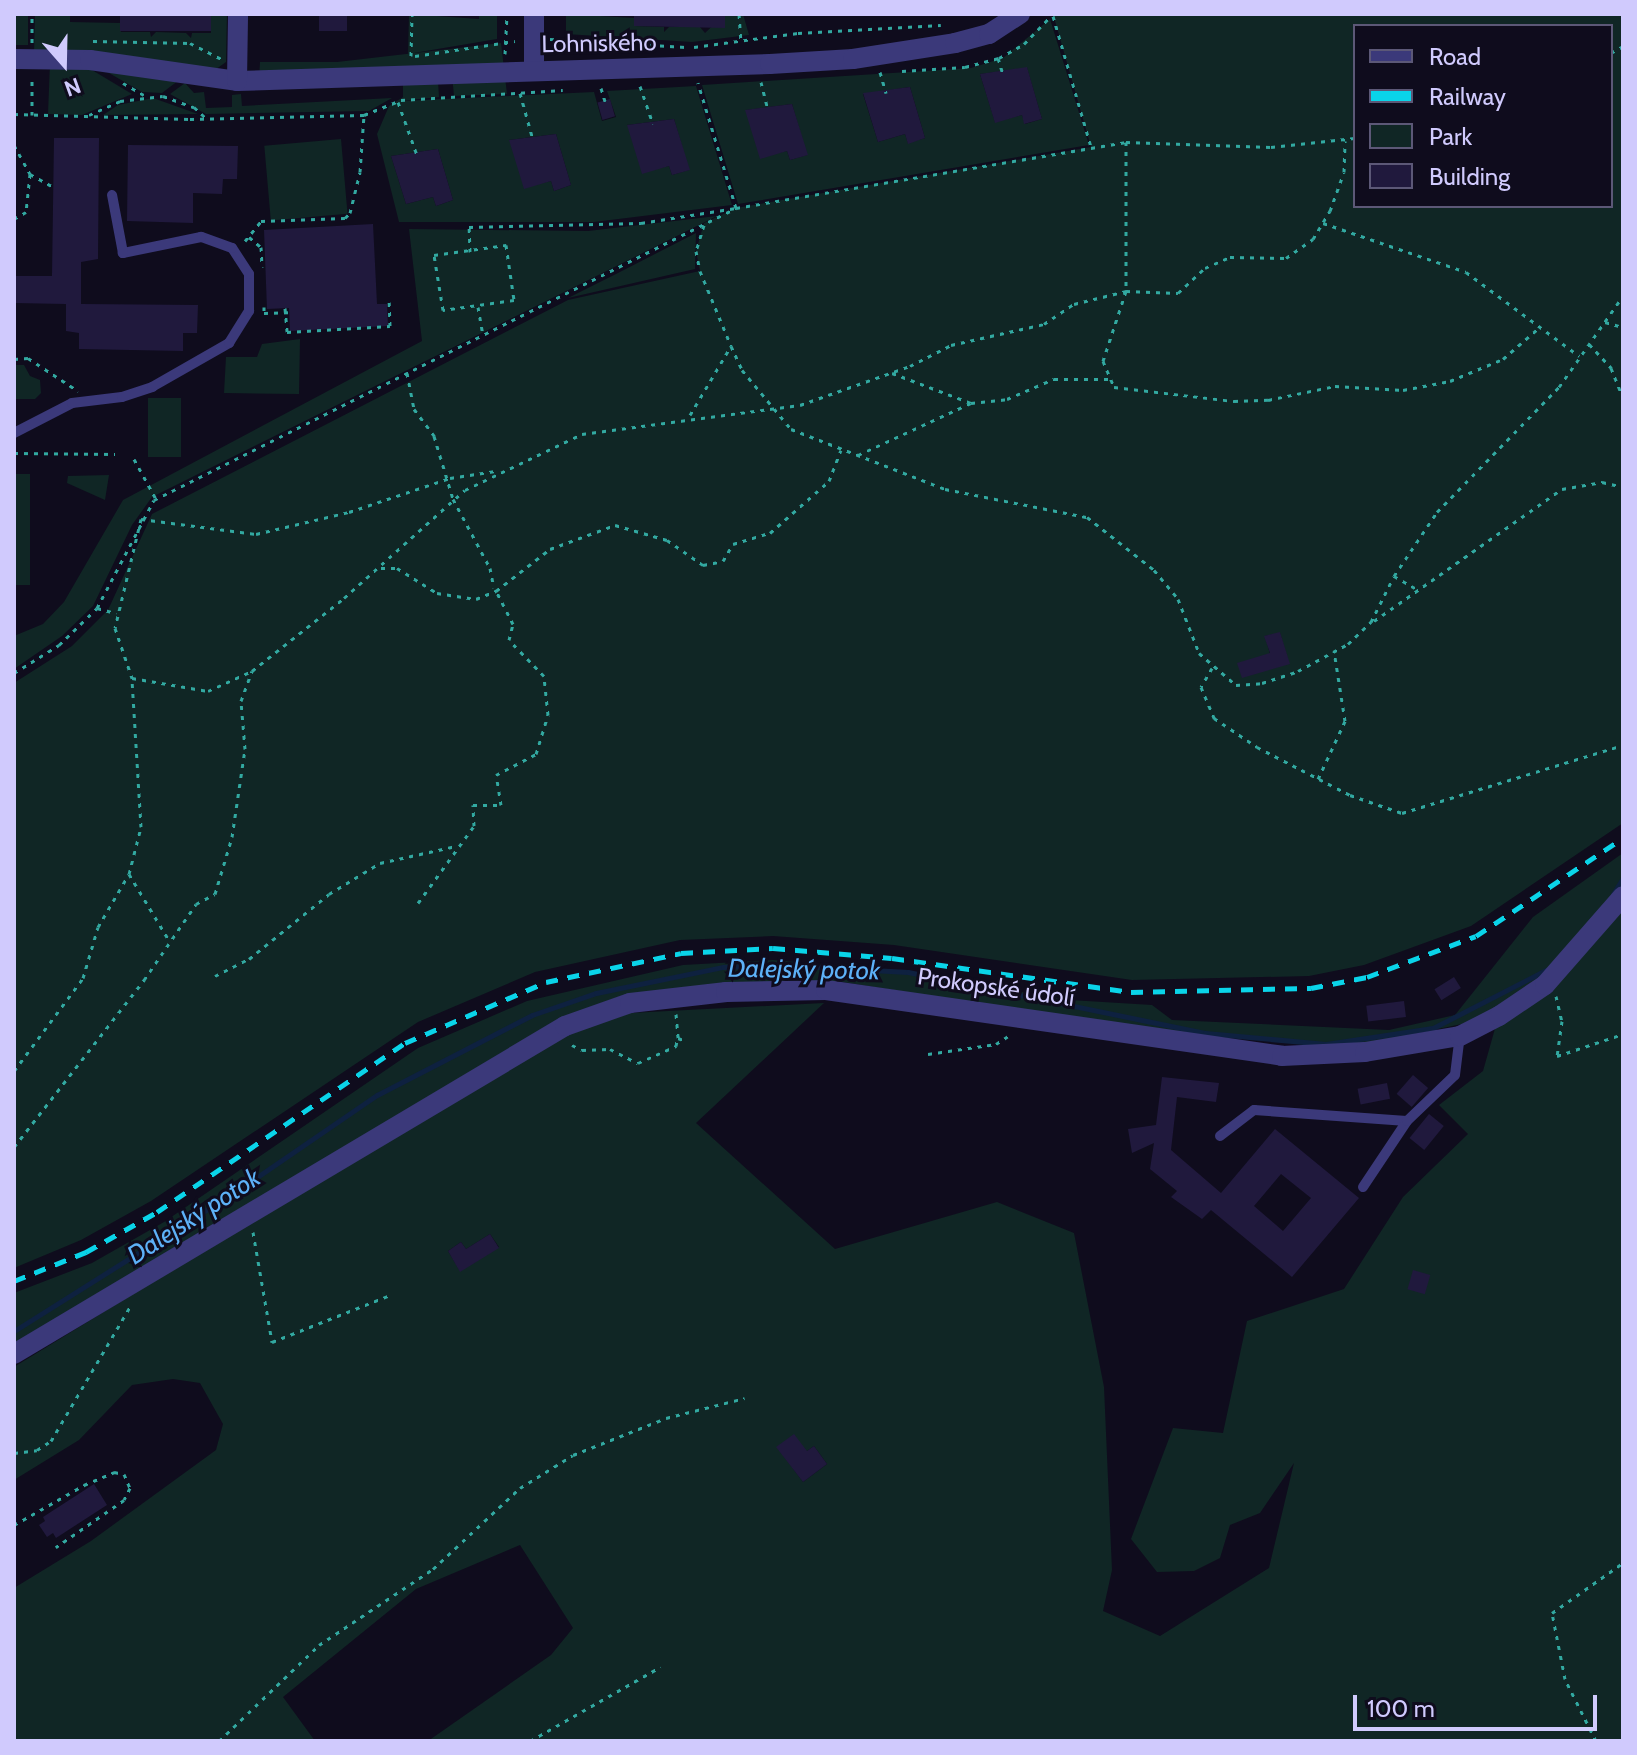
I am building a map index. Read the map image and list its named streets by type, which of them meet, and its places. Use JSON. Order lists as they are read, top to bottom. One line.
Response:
{"streets":{"street":["Lohniského","Prokopské údolí"]},"water":["Dalejský potok"],"legend":["Road","Railway","Park","Building"],"scale_bar":"100 m","north":"bottom"}
